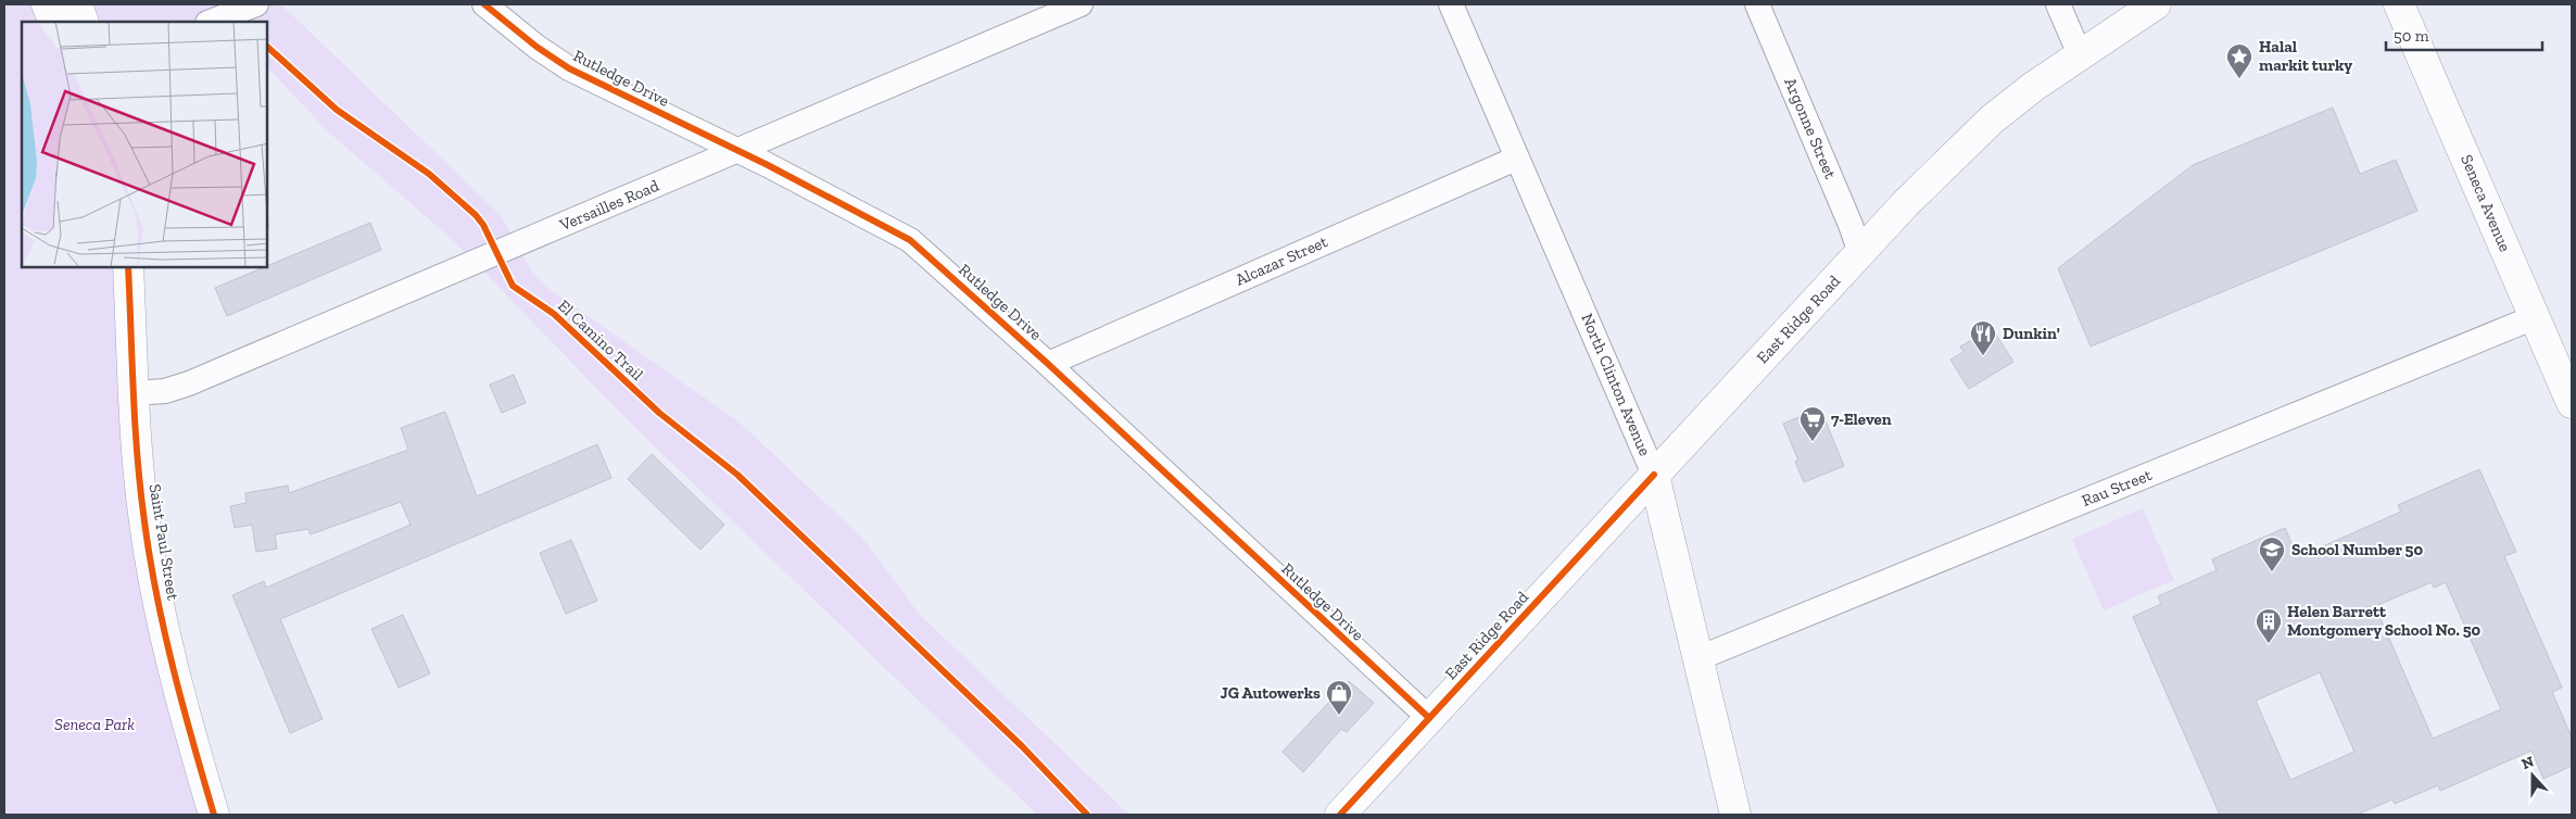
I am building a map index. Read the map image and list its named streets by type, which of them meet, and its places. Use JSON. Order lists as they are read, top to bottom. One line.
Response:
{"streets":{"main road":["Seneca Avenue","East Ridge Road","North Clinton Avenue","Saint Paul Street"],"street":["Rutledge Drive","Argonne Street","Versailles Road","Alcazar Street","Rau Street"],"cycle path":["El Camino Trail"]},"crossings":[["Rutledge Drive","Versailles Road"],["Rutledge Drive","Alcazar Street"],["Rutledge Drive","East Ridge Road"],["Argonne Street","East Ridge Road"],["Seneca Avenue","Rau Street"],["Versailles Road","Saint Paul Street"],["Alcazar Street","North Clinton Avenue"],["East Ridge Road","North Clinton Avenue"],["North Clinton Avenue","Rau Street"]],"parks":["Seneca Park"],"places":{"place":["Halal markit turky"],"restaurant":["Dunkin'"],"supermarket":["7-Eleven"],"school or university":["School Number 50"],"building":["Helen Barrett Montgomery School No. 50"],"shop":["JG Autowerks"]},"scale_bar":"50 m","north":"top"}
